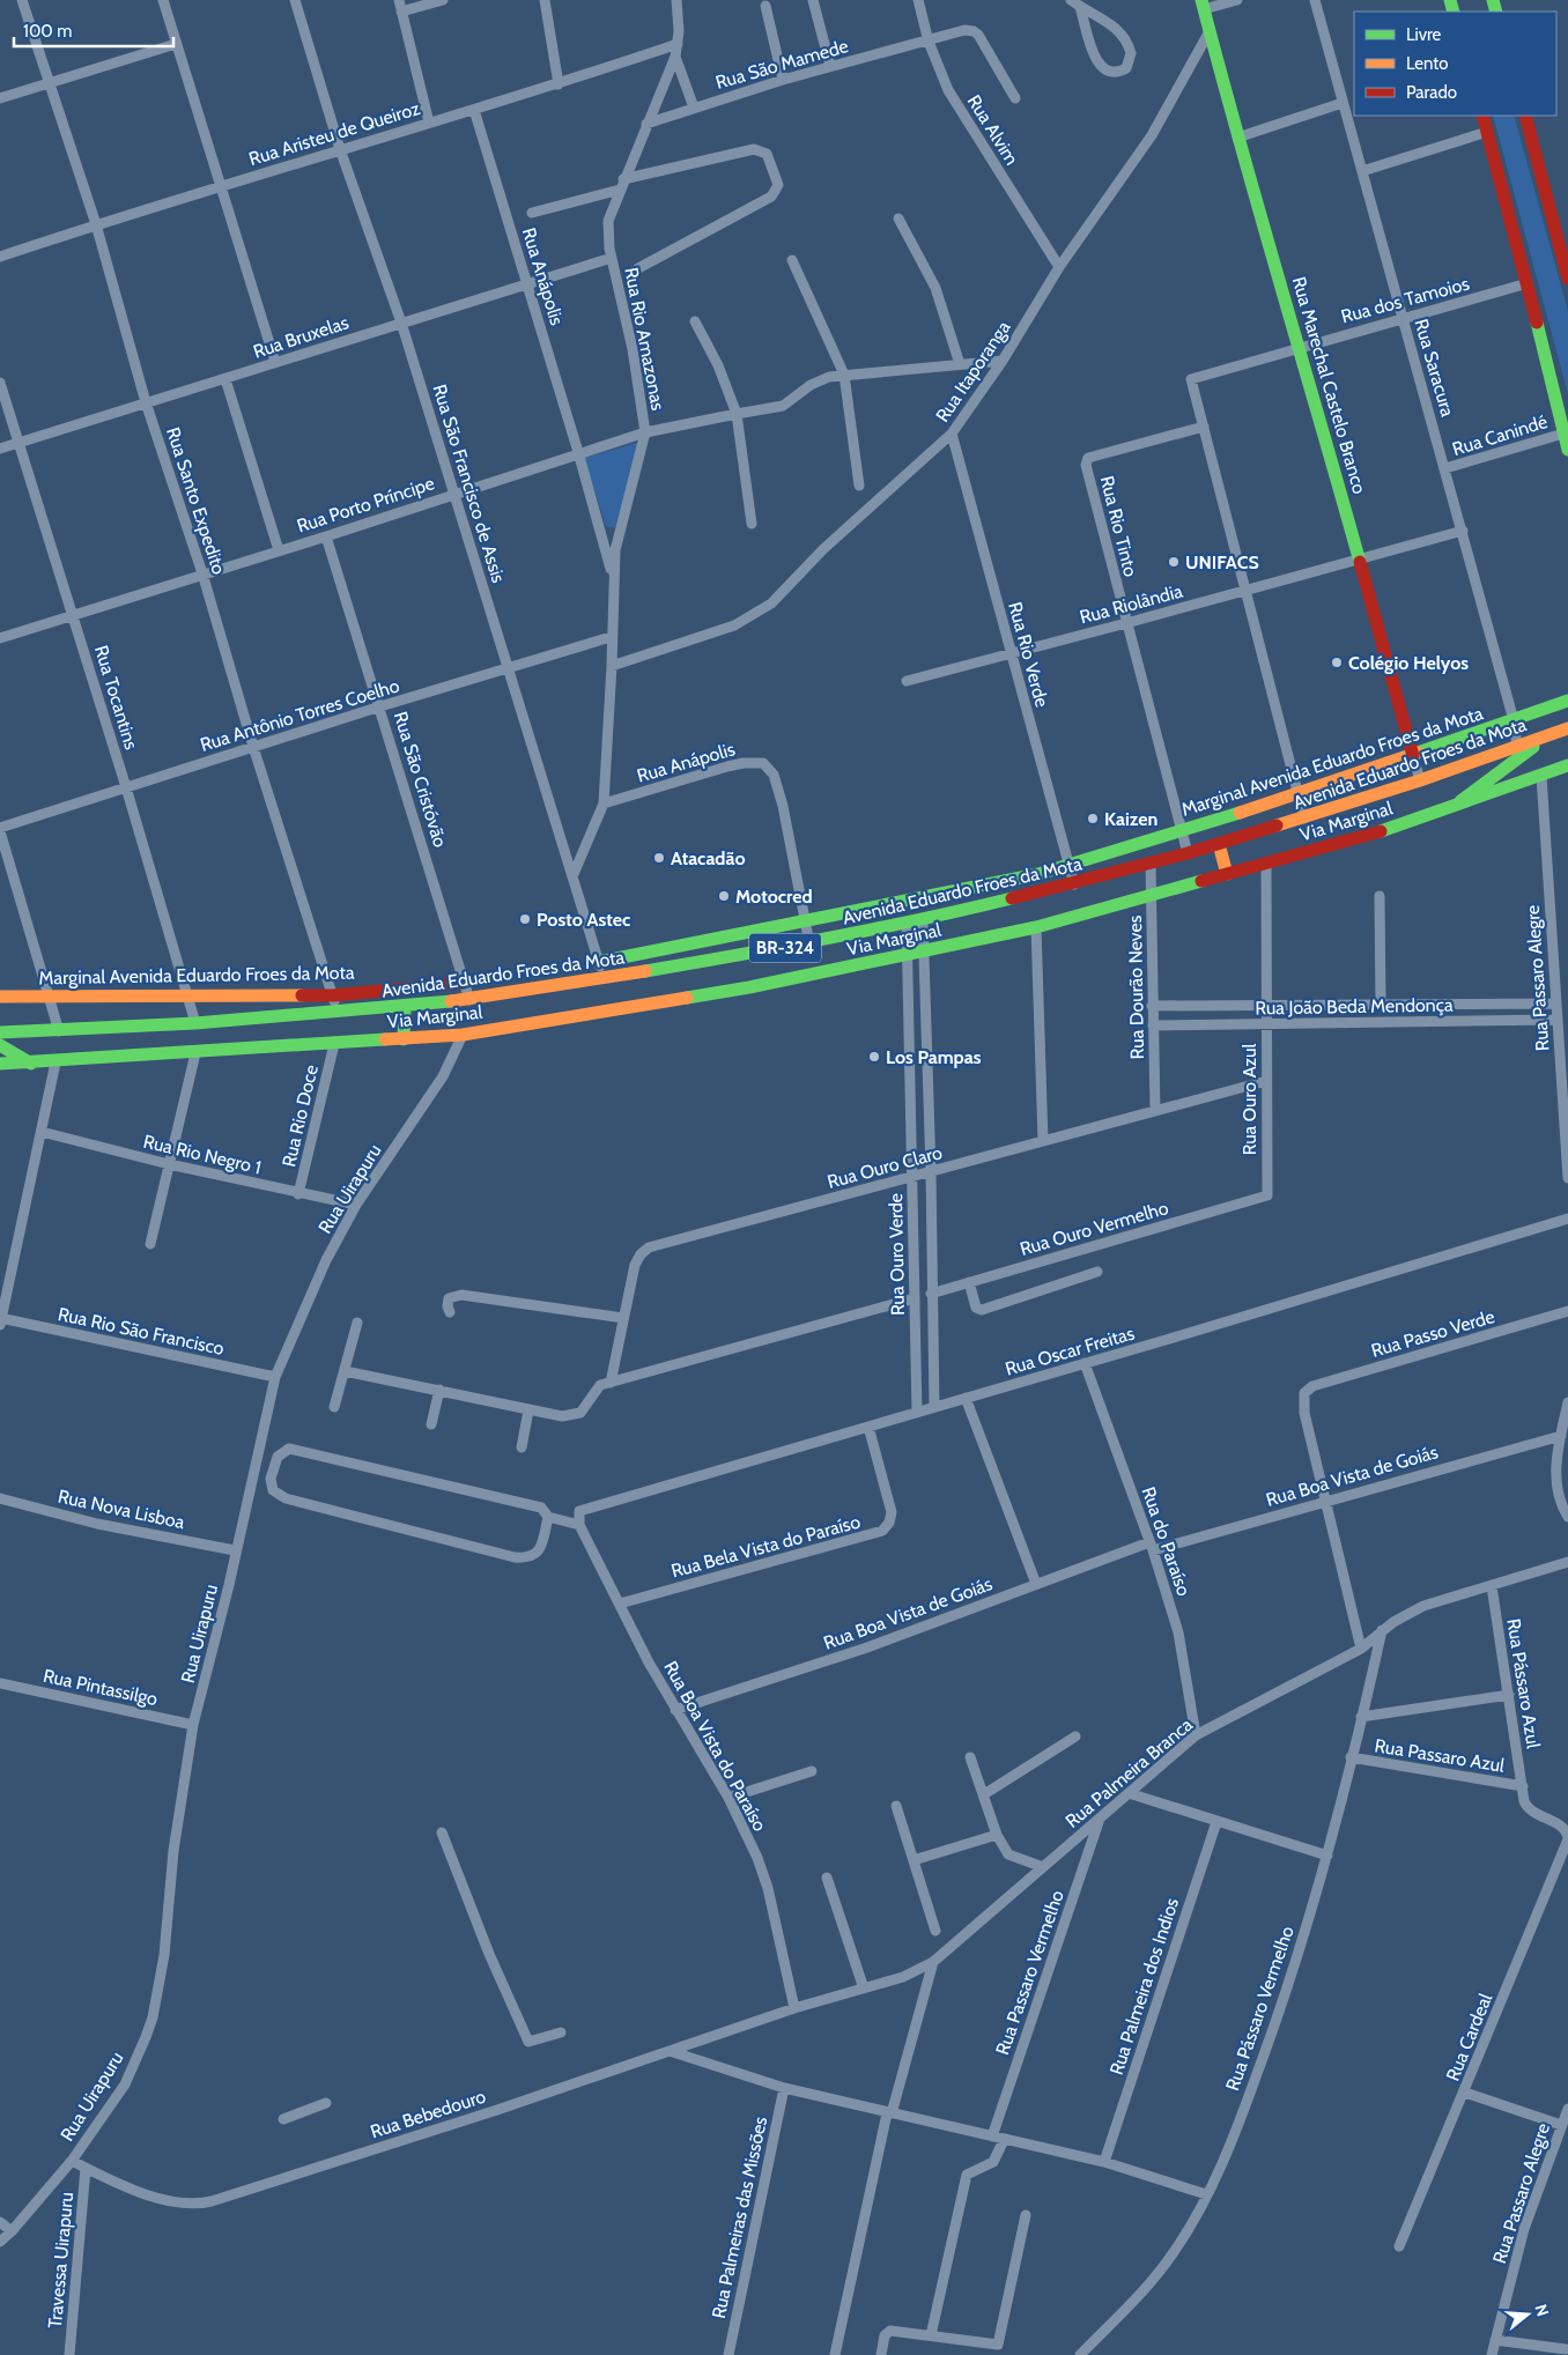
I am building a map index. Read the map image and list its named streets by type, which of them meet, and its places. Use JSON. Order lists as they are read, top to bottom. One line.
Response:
{"streets":{"main road":["Rua Marechal Castelo Branco","Marginal Avenida Eduardo Froes da Mota","Avenida Eduardo Froes da Mota","Via Marginal","BR-324"],"street":["Rua São Mamede","Rua Alvim","Rua Aristeu de Queiroz","Rua Anápolis","Rua dos Tamoios","Rua Bruxelas","Rua Rio Amazonas","Rua Saracura","Rua Itaporanga","Rua Canindé","Rua São Francisco de Assis","Rua Santo Expedito","Rua Porto Príncipe","Rua Rio Tinto","Rua Riolândia","Rua Rio Verde","Rua Tocantins","Rua Antônio Torres Coelho","Rua São Cristóvão","Rua Passaro Alegre","Rua Dourão Neves","Rua João Beda Mendonça","Rua Ouro Azul","Rua Rio Doce","Rua Rio Negro 1","Rua Ouro Claro","Rua Uirapuru","Rua Ouro Vermelho","Rua Ouro Verde","Rua Rio São Francisco","Rua Passo Verde","Rua Oscar Freitas","Rua Boa Vista de Goiás","Rua Nova Lisboa","Rua do Paraíso","Rua Bela Vista do Paraíso","Rua Pássaro Azul","Rua Pintassilgo","Rua Boa Vista do Paraíso","Rua Passaro Azul","Rua Palmeira Branca","Rua Passaro Vermelho","Rua Palmeira dos Indios","Rua Pássaro Vermelho","Rua Cardeal","Rua Bebedouro","Rua Palmeiras das Missões","Travessa Uirapuru"]},"crossings":[["Rua São Mamede","Rua Alvim"],["Rua São Mamede","Rua Rio Amazonas"],["Rua Alvim","Rua Itaporanga"],["Rua Aristeu de Queiroz","Rua Anápolis"],["Rua Aristeu de Queiroz","Rua Rio Amazonas"],["Rua Aristeu de Queiroz","Rua São Francisco de Assis"],["Rua Aristeu de Queiroz","Rua Santo Expedito"],["Rua Anápolis","Rua Bruxelas"],["Rua Anápolis","Rua Rio Amazonas"],["Rua Anápolis","Rua Porto Príncipe"],["Rua Anápolis","Marginal Avenida Eduardo Froes da Mota"],["Rua Anápolis","Avenida Eduardo Froes da Mota"],["Rua dos Tamoios","Rua Saracura"],["Rua dos Tamoios","Rua Marechal Castelo Branco"],["Rua dos Tamoios","Rua Rio Tinto"],["Rua Bruxelas","Rua Rio Amazonas"],["Rua Bruxelas","Rua São Francisco de Assis"],["Rua Bruxelas","Rua Santo Expedito"],["Rua Bruxelas","Rua Tocantins"],["Rua Rio Amazonas","Rua Itaporanga"],["Rua Rio Amazonas","Rua São Francisco de Assis"],["Rua Rio Amazonas","Rua Porto Príncipe"],["Rua Rio Amazonas","Rua Antônio Torres Coelho"],["Rua Saracura","Rua Canindé"],["Rua Saracura","Rua Riolândia"],["Rua Saracura","Marginal Avenida Eduardo Froes da Mota"],["Rua Saracura","Avenida Eduardo Froes da Mota"],["Rua Itaporanga","Rua Marechal Castelo Branco"],["Rua Itaporanga","Rua Porto Príncipe"],["Rua Itaporanga","Rua Rio Verde"],["Rua Marechal Castelo Branco","Rua Riolândia"],["Rua Marechal Castelo Branco","Marginal Avenida Eduardo Froes da Mota"],["Rua Marechal Castelo Branco","Avenida Eduardo Froes da Mota"],["Rua São Francisco de Assis","Rua Porto Príncipe"],["Rua São Francisco de Assis","Rua Antônio Torres Coelho"],["Rua São Francisco de Assis","Marginal Avenida Eduardo Froes da Mota"],["Rua São Francisco de Assis","Avenida Eduardo Froes da Mota"],["Rua Santo Expedito","Rua Porto Príncipe"],["Rua Santo Expedito","Rua Antônio Torres Coelho"],["Rua Santo Expedito","Marginal Avenida Eduardo Froes da Mota"],["Rua Santo Expedito","Avenida Eduardo Froes da Mota"],["Rua Porto Príncipe","Rua Tocantins"],["Rua Porto Príncipe","Rua São Cristóvão"],["Rua Rio Tinto","Rua Riolândia"],["Rua Rio Tinto","Marginal Avenida Eduardo Froes da Mota"],["Rua Rio Tinto","Avenida Eduardo Froes da Mota"],["Rua Riolândia","Rua Rio Verde"],["Rua Rio Verde","Marginal Avenida Eduardo Froes da Mota"],["Rua Rio Verde","Avenida Eduardo Froes da Mota"],["Rua Tocantins","Rua Antônio Torres Coelho"],["Rua Tocantins","Marginal Avenida Eduardo Froes da Mota"],["Rua Tocantins","Avenida Eduardo Froes da Mota"],["Rua Antônio Torres Coelho","Rua São Cristóvão"],["Marginal Avenida Eduardo Froes da Mota","Rua São Cristóvão"],["Avenida Eduardo Froes da Mota","Rua São Cristóvão"],["Avenida Eduardo Froes da Mota","Rua Dourão Neves"],["Avenida Eduardo Froes da Mota","Rua Ouro Verde"],["Via Marginal","Rua Passaro Alegre"],["Via Marginal","Rua Dourão Neves"],["Via Marginal","Rua Ouro Azul"],["Via Marginal","Rua Rio Doce"],["Via Marginal","Rua Uirapuru"],["Via Marginal","Rua Ouro Verde"],["Rua Passaro Alegre","Rua João Beda Mendonça"],["Rua Dourão Neves","Rua João Beda Mendonça"],["Rua Dourão Neves","Rua Ouro Claro"],["Rua João Beda Mendonça","Rua Ouro Azul"],["Rua Ouro Azul","Rua Ouro Claro"],["Rua Ouro Azul","Rua Ouro Vermelho"],["Rua Rio Doce","Rua Rio Negro 1"],["Rua Rio Negro 1","Rua Uirapuru"],["Rua Ouro Claro","Rua Ouro Verde"],["Rua Uirapuru","Rua Rio São Francisco"],["Rua Uirapuru","Rua Nova Lisboa"],["Rua Uirapuru","Rua Pintassilgo"],["Rua Uirapuru","Rua Bebedouro"],["Rua Ouro Vermelho","Rua Ouro Verde"],["Rua Ouro Verde","Rua Oscar Freitas"],["Rua Passo Verde","Rua Boa Vista de Goiás"],["Rua Oscar Freitas","Rua do Paraíso"],["Rua Oscar Freitas","Rua Bela Vista do Paraíso"],["Rua Oscar Freitas","Rua Boa Vista do Paraíso"],["Rua Boa Vista de Goiás","Rua do Paraíso"],["Rua Boa Vista de Goiás","Rua Boa Vista do Paraíso"],["Rua do Paraíso","Rua Palmeira Branca"],["Rua Bela Vista do Paraíso","Rua Boa Vista do Paraíso"],["Rua Pássaro Azul","Rua Passaro Azul"],["Rua Pássaro Azul","Rua Palmeira Branca"],["Rua Pássaro Azul","Rua Cardeal"],["Rua Boa Vista do Paraíso","Rua Palmeira Branca"],["Rua Boa Vista do Paraíso","Rua Bebedouro"],["Rua Passaro Azul","Rua Pássaro Vermelho"],["Rua Palmeira Branca","Rua Passaro Vermelho"],["Rua Palmeira Branca","Rua Pássaro Vermelho"],["Rua Palmeira Branca","Rua Bebedouro"],["Rua Bebedouro","Travessa Uirapuru"]],"places":["UNIFACS","Colégio Helyos","Kaizen","Atacadão","Motocred","Posto Astec","Los Pampas"],"legend":["Livre","Lento","Parado"],"scale_bar":"100 m","north":"right"}
